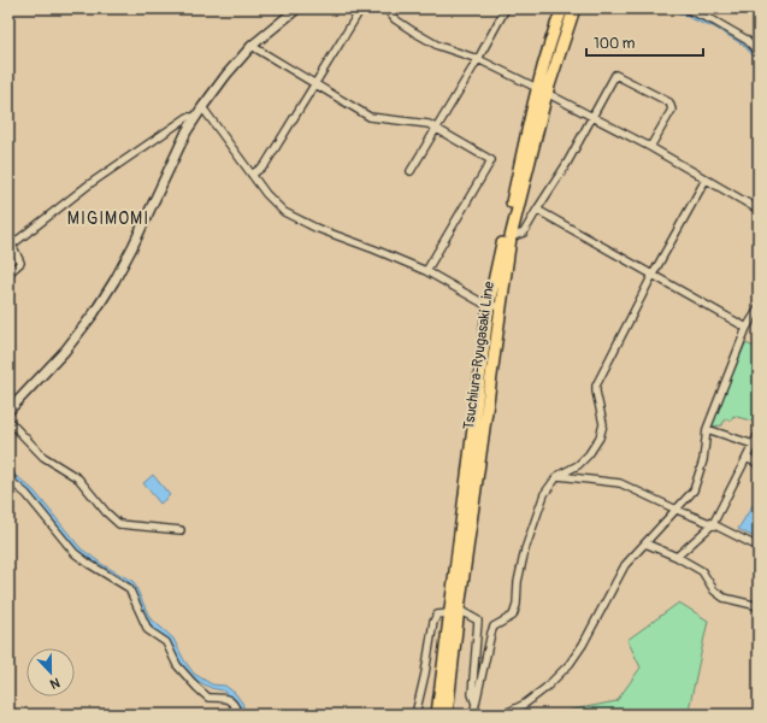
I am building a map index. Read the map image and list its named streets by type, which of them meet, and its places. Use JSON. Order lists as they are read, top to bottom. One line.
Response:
{"streets":{"main road":["Tsuchiura-Ryugasaki Line"]},"districts":["MIGIMOMI"],"scale_bar":"100 m","north":"bottom"}
